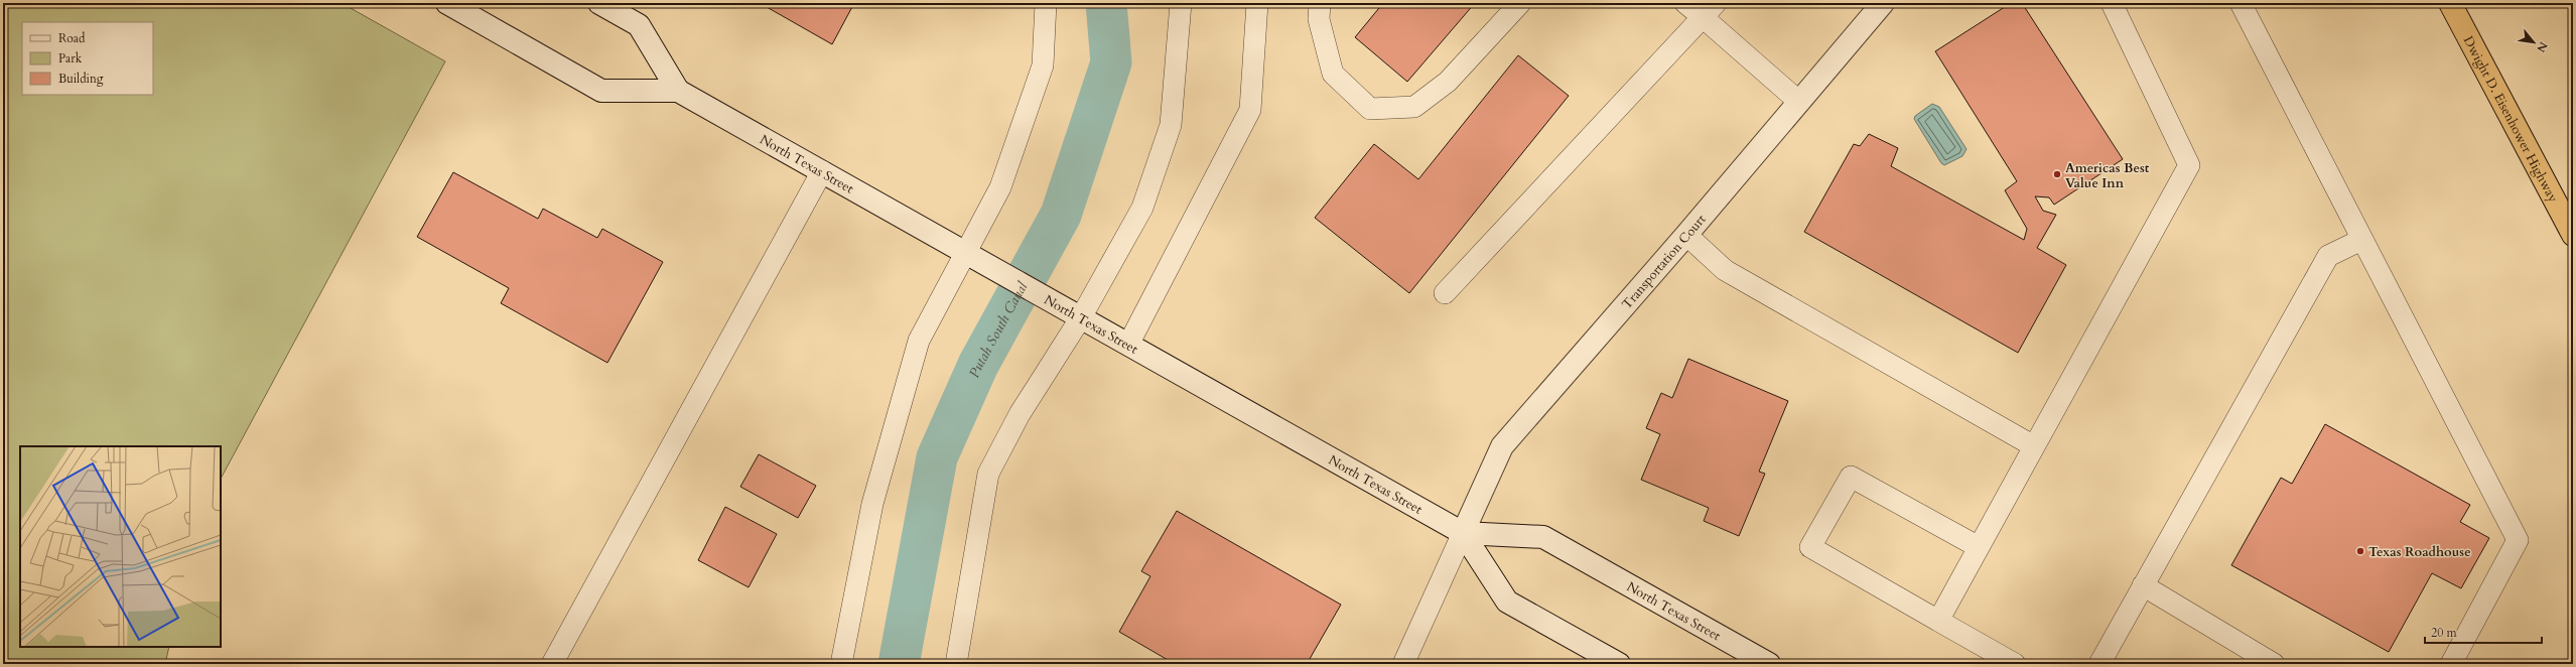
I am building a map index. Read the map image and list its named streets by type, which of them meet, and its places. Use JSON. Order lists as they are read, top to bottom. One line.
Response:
{"streets":{"highway":["Dwight D. Eisenhower Highway"],"main road":["North Texas Street","Transportation Court"]},"crossings":[["North Texas Street","Transportation Court"]],"water":["Putah South Canal"],"places":["Americas Best Value Inn","Texas Roadhouse"],"legend":["Road","Park","Building"],"scale_bar":"20 m","north":"bottom right"}
